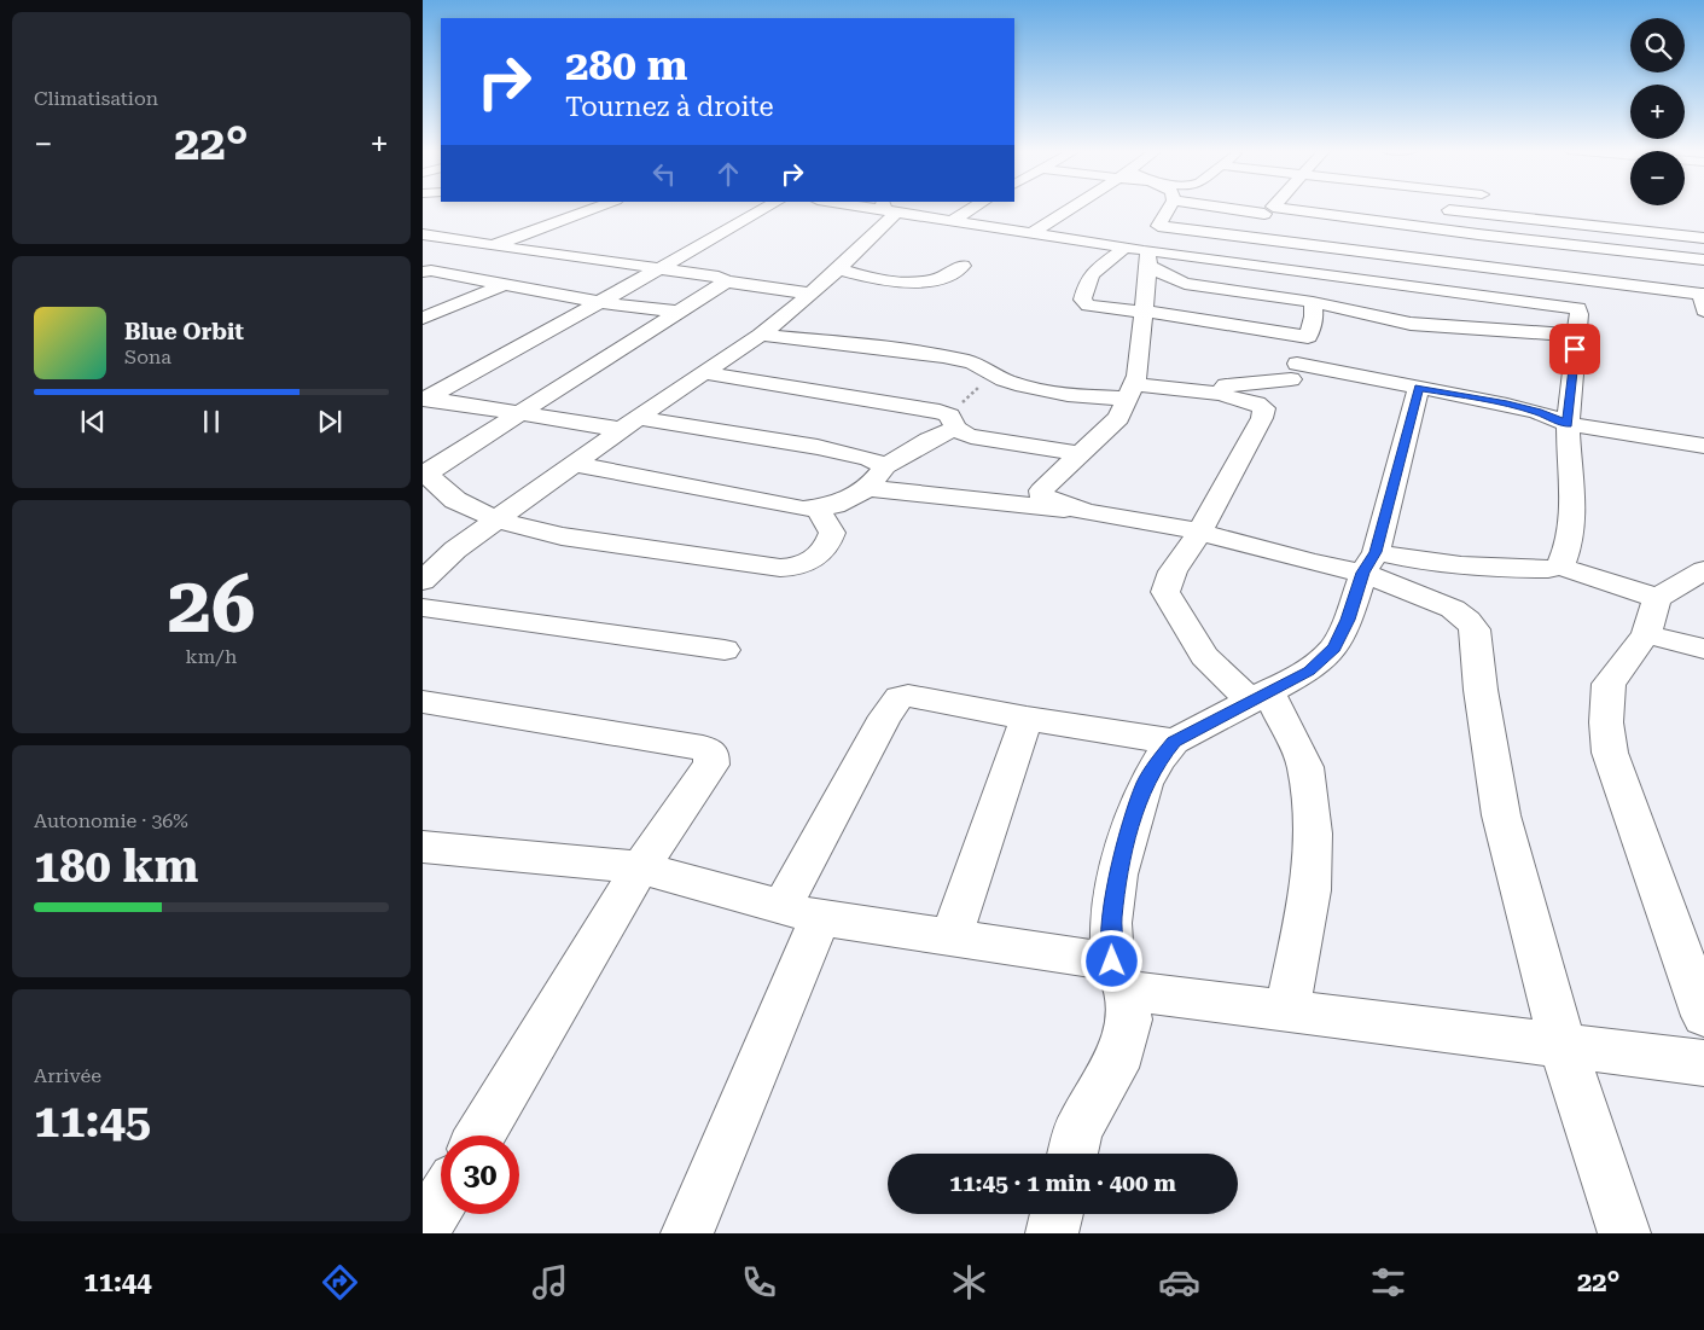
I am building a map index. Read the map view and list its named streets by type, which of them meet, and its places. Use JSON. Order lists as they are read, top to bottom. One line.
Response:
{"page":{"tile":["Climatisation",["26","km/h"],["Autonomie · 36%","180 km"],["Arrivée","11:45"]],"map_buttons":["+","−"],"turn":["280 m","Tournez à droite"],"heat":["−","22°","+"],"song":["Blue Orbit","Sona"],"limit":"30","trip":"11:45 · 1 min · 400 m","tabs":["11:44","22°"]}}
